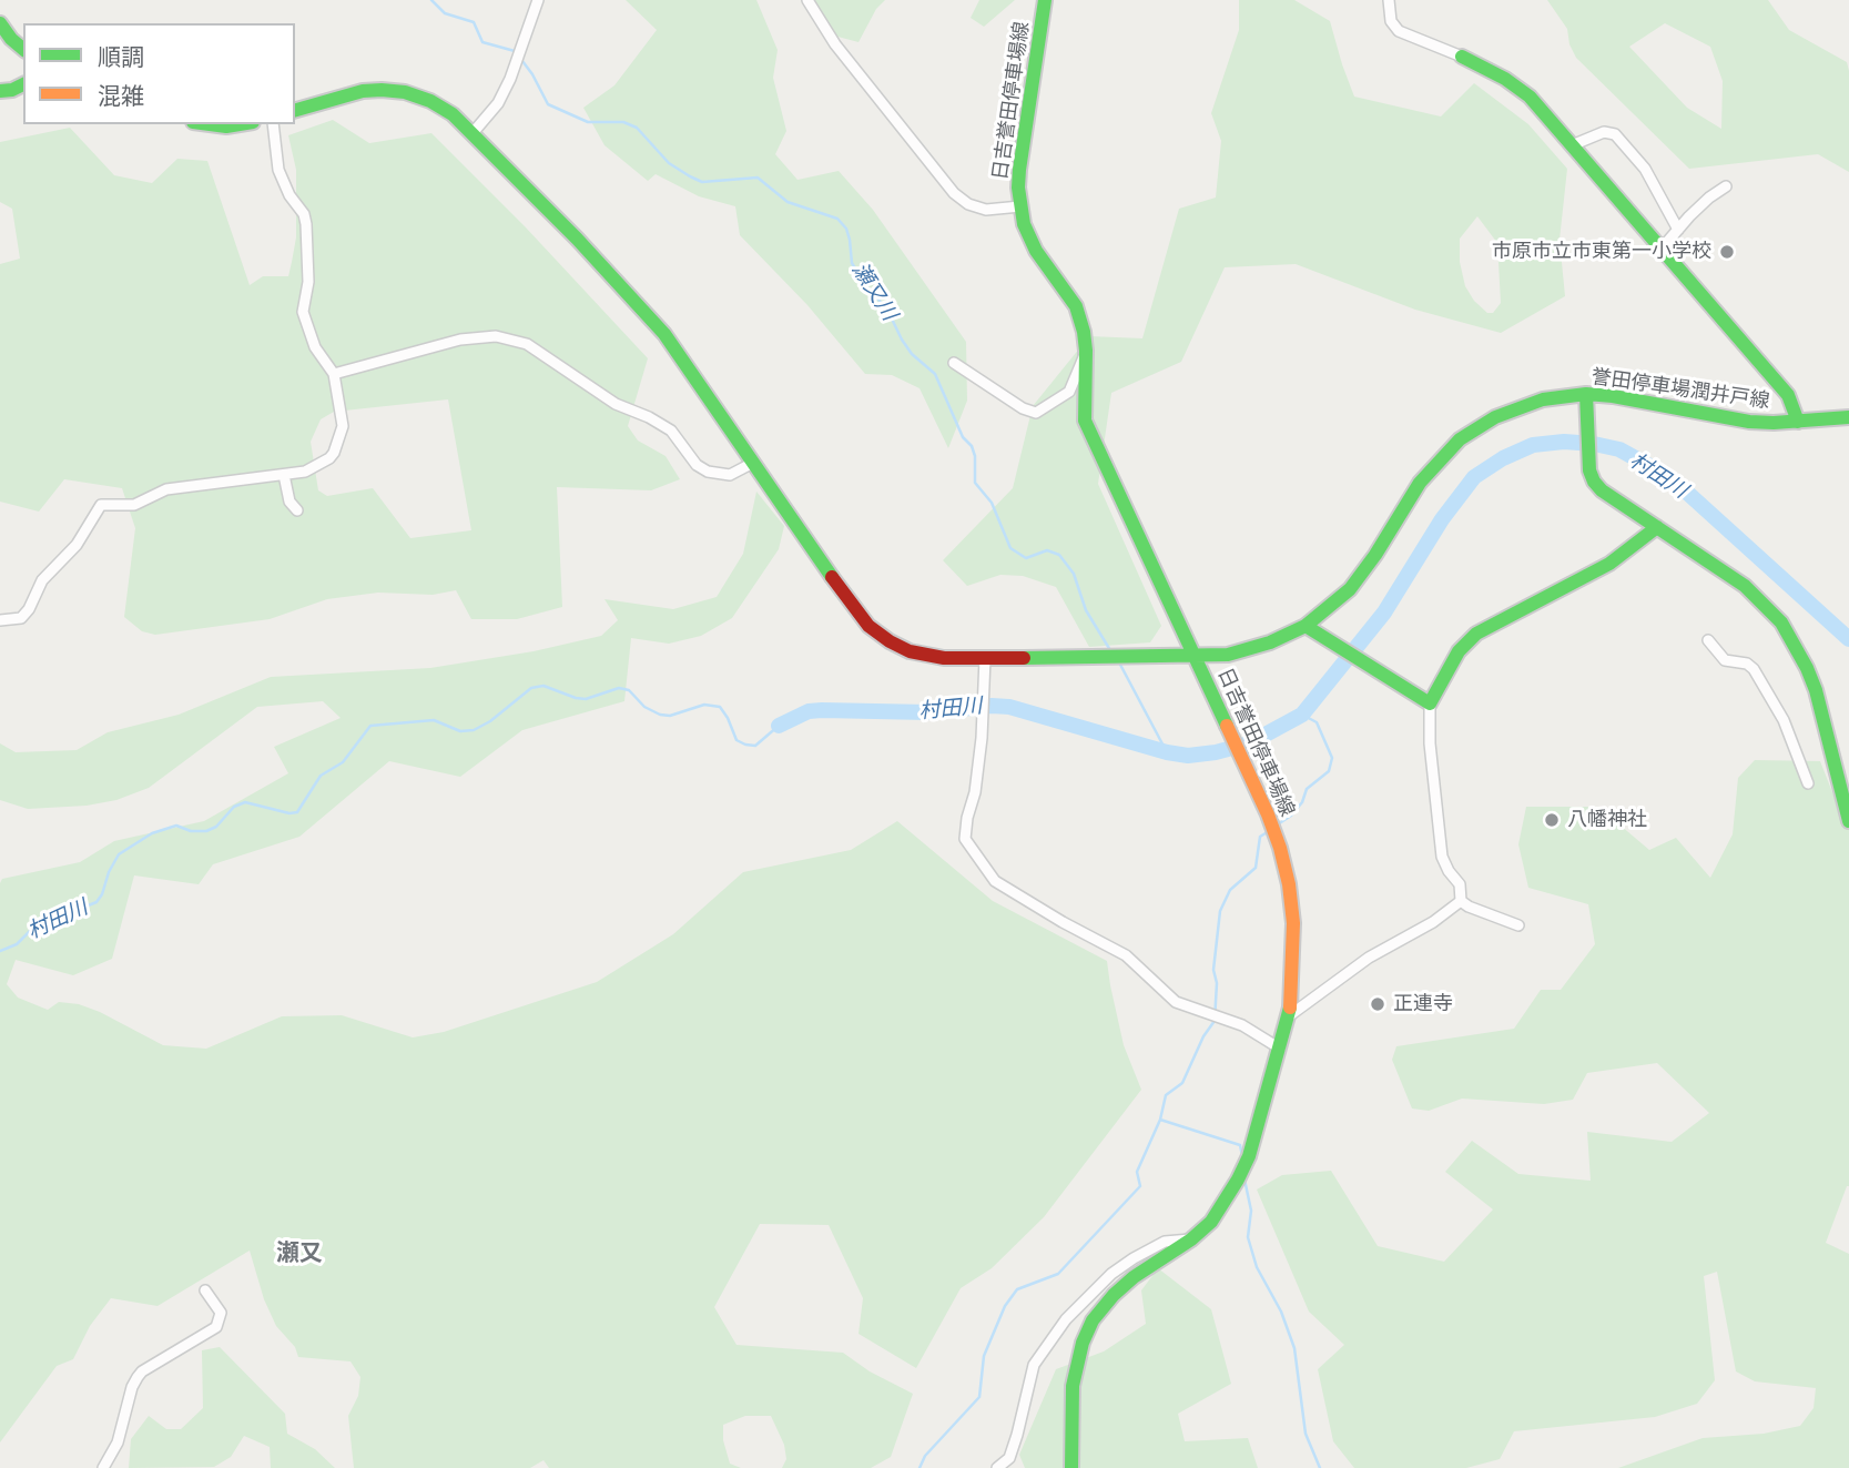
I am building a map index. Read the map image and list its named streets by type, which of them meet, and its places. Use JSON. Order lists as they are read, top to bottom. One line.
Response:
{"streets":{"street":["日吉誉田停車場線","誉田停車場潤井戸線"]},"crossings":[["日吉誉田停車場線","誉田停車場潤井戸線"]],"districts":["瀬又"],"water":["瀬又川","村田川"],"places":["市原市立市東第一小学校","八幡神社","正連寺"],"legend":["順調","混雑"]}
